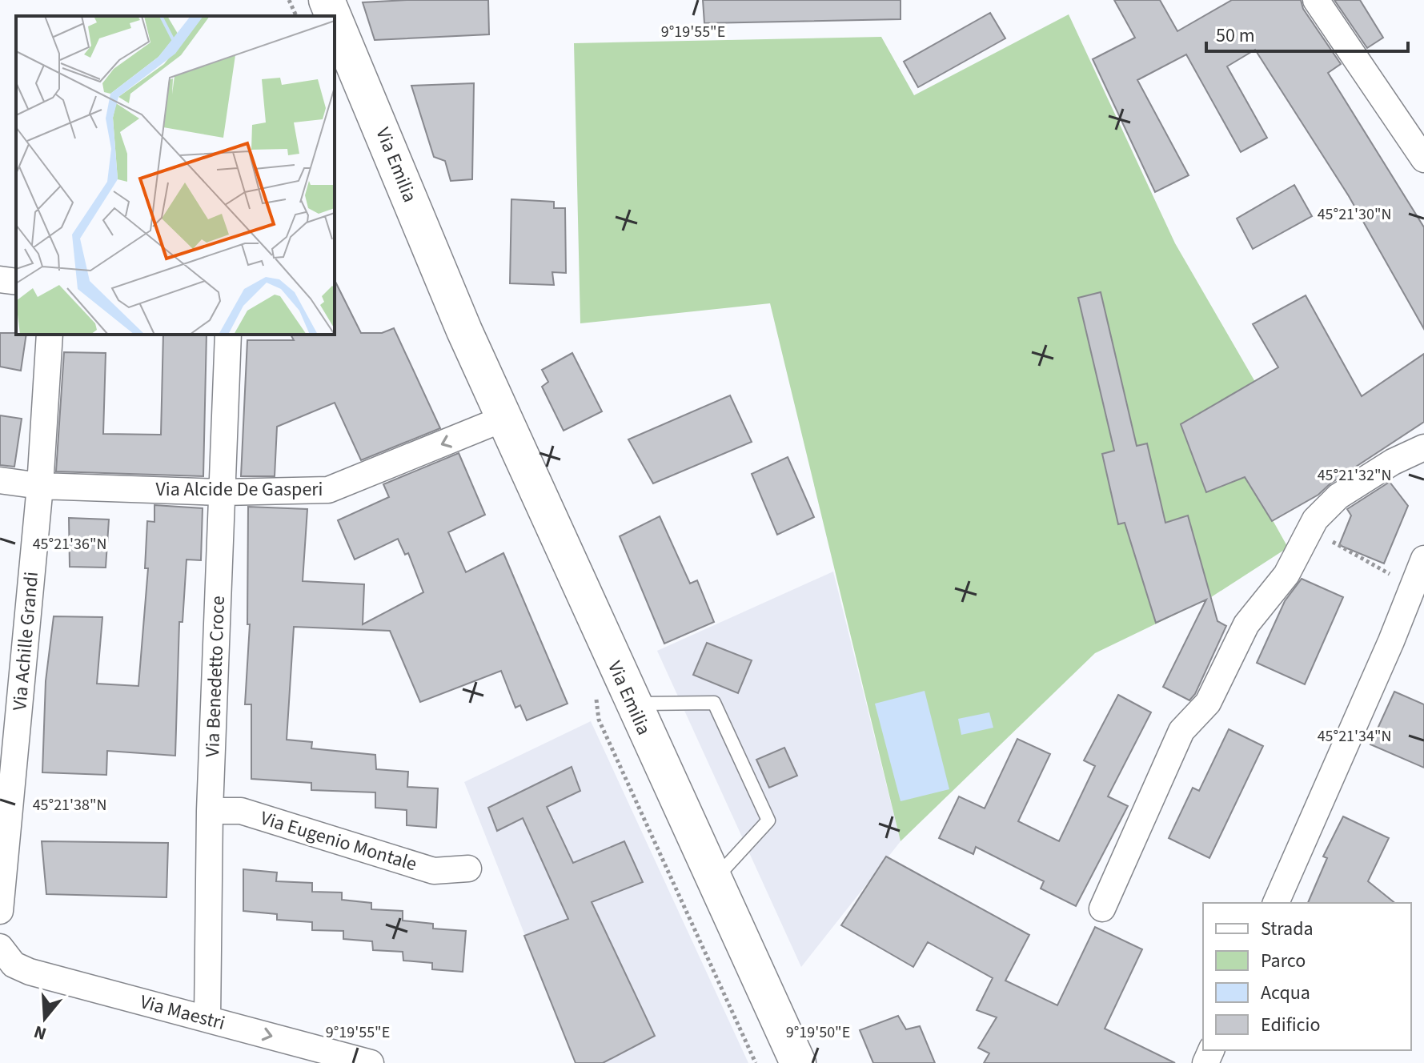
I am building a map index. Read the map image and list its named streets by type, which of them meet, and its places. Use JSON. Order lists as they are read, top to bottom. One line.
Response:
{"streets":{"street":["Via Emilia","Via Alcide De Gasperi","Via Achille Grandi","Via Benedetto Croce","Via Eugenio Montale","Via Maestri"]},"crossings":[["Via Emilia","Via Alcide De Gasperi"],["Via Alcide De Gasperi","Via Achille Grandi"],["Via Alcide De Gasperi","Via Benedetto Croce"],["Via Benedetto Croce","Via Eugenio Montale"],["Via Benedetto Croce","Via Maestri"]],"one_way":["Via Alcide De Gasperi","Via Maestri"],"legend":["Strada","Parco","Acqua","Edificio"],"scale_bar":"50 m","north":"bottom","coordinates":["9°19'55\"E","45°21'30\"N","45°21'32\"N","45°21'36\"N","45°21'34\"N","45°21'38\"N","9°19'50\"E"]}
